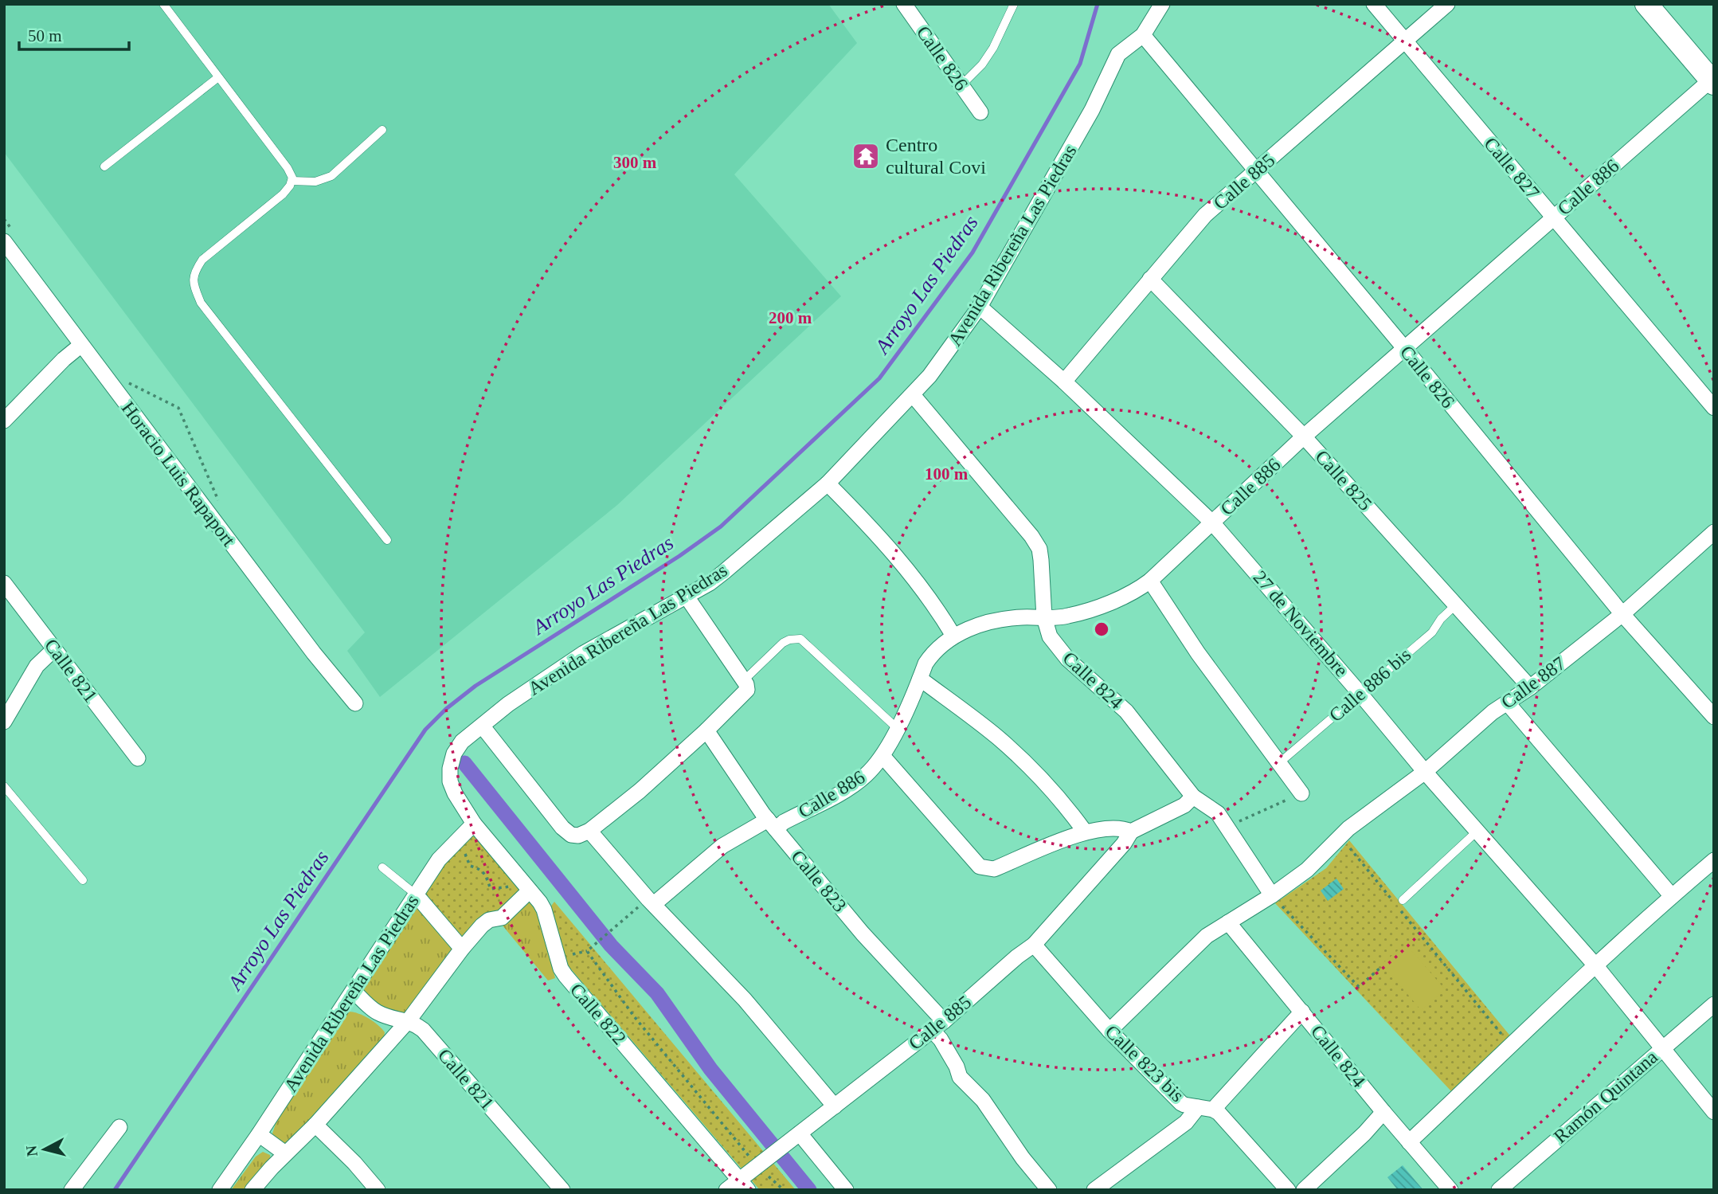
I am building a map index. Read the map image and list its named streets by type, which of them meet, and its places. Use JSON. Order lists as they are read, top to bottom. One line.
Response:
{"streets":{"street":["Calle 826","Calle 827","Calle 885","Calle 886","Avenida Ribereña Las Piedras","Horacio Luis Rapaport","Calle 825","27 de Noviembre","Calle 821","Calle 824","Calle 887","Calle 823","Calle 822","Calle 823 bis","Ramón Quintana"],"lane":["Calle 886 bis"]},"crossings":[["Calle 826","Calle 885"],["Calle 826","Calle 886"],["Calle 826","Avenida Ribereña Las Piedras"],["Calle 826","Calle 887"],["Calle 827","Calle 885"],["Calle 827","Calle 886"],["Calle 885","Calle 825"],["Calle 885","27 de Noviembre"],["Calle 885","Calle 823"],["Calle 885","Calle 822"],["Calle 885","Calle 823 bis"],["Calle 886","Calle 825"],["Calle 886","27 de Noviembre"],["Calle 886","Calle 824"],["Calle 886","Calle 823"],["Avenida Ribereña Las Piedras","27 de Noviembre"],["Avenida Ribereña Las Piedras","Calle 821"],["Avenida Ribereña Las Piedras","Calle 824"],["Avenida Ribereña Las Piedras","Calle 822"],["Calle 825","Calle 887"],["Calle 825","Calle 886 bis"],["27 de Noviembre","Calle 887"],["27 de Noviembre","Calle 886 bis"],["Calle 824","Calle 887"],["Calle 887","Calle 823 bis"]],"water":["Arroyo Las Piedras"],"places":{"temple":["Centro cultural Covi"]},"scale_bar":"50 m","north":"left","rings":["300 m","200 m","100 m"]}
